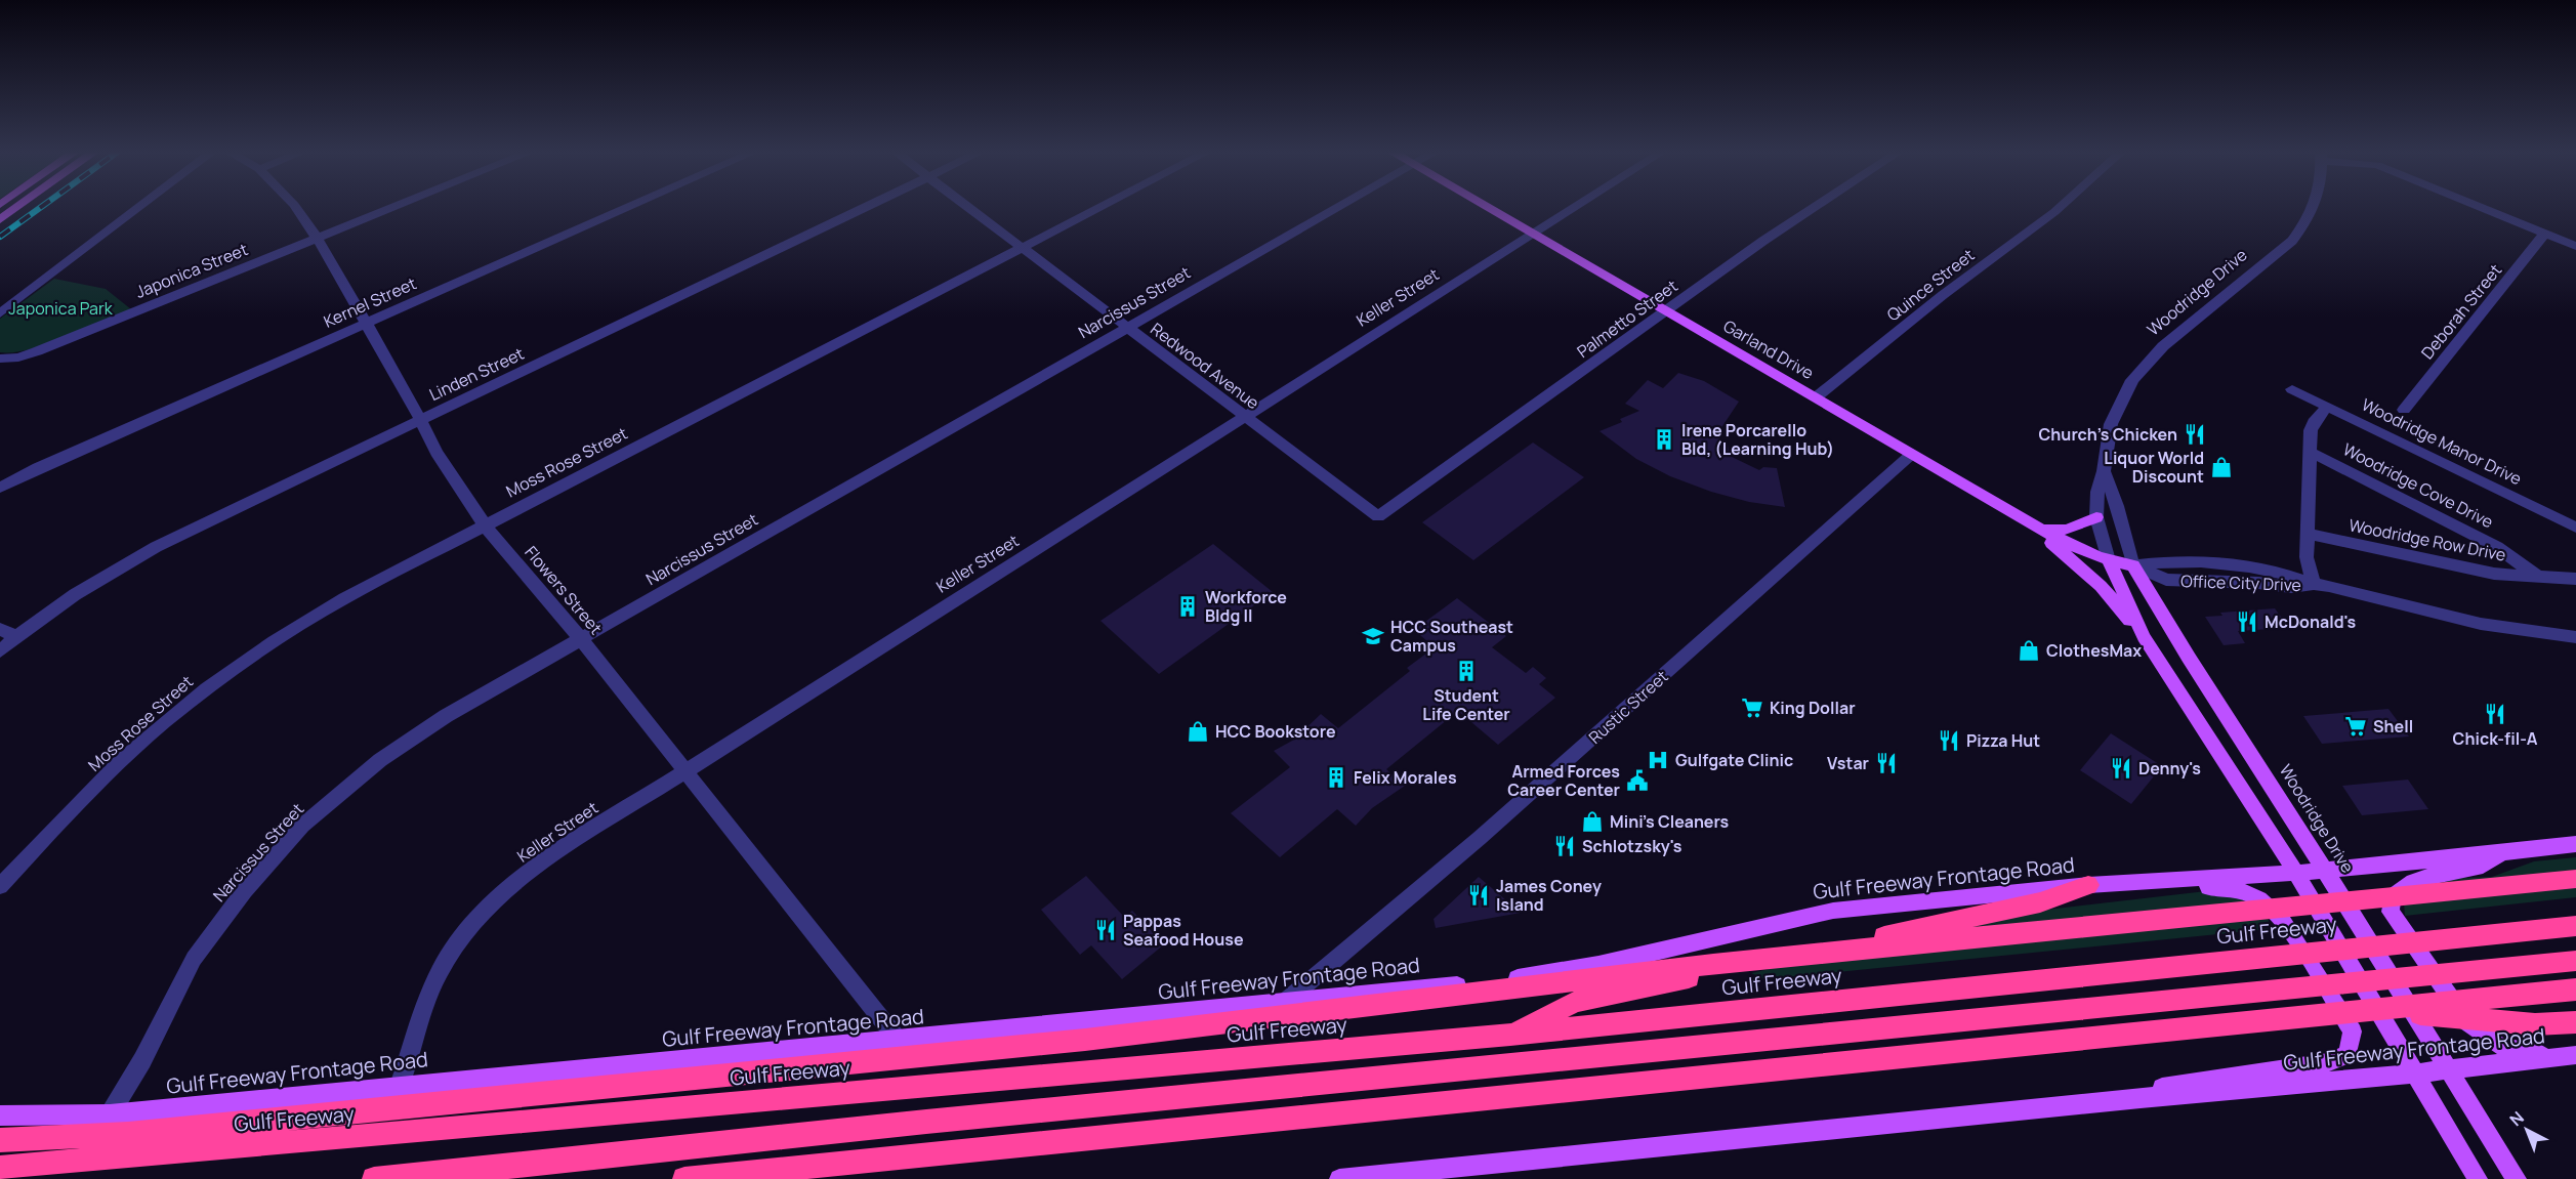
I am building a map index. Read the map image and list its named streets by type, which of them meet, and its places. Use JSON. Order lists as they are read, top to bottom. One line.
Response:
{"streets":{"highway":["Gulf Freeway"],"main road":["Woodridge Drive","Garland Drive","Gulf Freeway Frontage Road"],"street":["Japonica Street","Quince Street","Keller Street","Kernel Street","Narcissus Street","Deborah Street","Palmetto Street","Redwood Avenue","Linden Street","Woodridge Manor Drive","Moss Rose Street","Woodridge Cove Drive","Woodridge Row Drive","Office City Drive","Flowers Street","Rustic Street"]},"crossings":[["Japonica Street","Flowers Street"],["Quince Street","Garland Drive"],["Woodridge Drive","Garland Drive"],["Woodridge Drive","Office City Drive"],["Woodridge Drive","Gulf Freeway Frontage Road"],["Keller Street","Garland Drive"],["Keller Street","Redwood Avenue"],["Keller Street","Flowers Street"],["Keller Street","Gulf Freeway Frontage Road"],["Kernel Street","Flowers Street"],["Narcissus Street","Redwood Avenue"],["Narcissus Street","Flowers Street"],["Narcissus Street","Gulf Freeway Frontage Road"],["Palmetto Street","Garland Drive"],["Palmetto Street","Redwood Avenue"],["Garland Drive","Office City Drive"],["Garland Drive","Rustic Street"],["Redwood Avenue","Moss Rose Street"],["Linden Street","Flowers Street"],["Moss Rose Street","Flowers Street"],["Woodridge Cove Drive","Woodridge Row Drive"],["Flowers Street","Gulf Freeway Frontage Road"],["Rustic Street","Gulf Freeway Frontage Road"]],"parks":["Japonica Park"],"places":{"restaurant":["Church's Chicken","McDonald's","Chick-fil-A","Pizza Hut","Vstar","Denny's","Schlotzsky's","James Coney Island","Pappas Seafood House"],"building":["Irene Porcarello Bld, (Learning Hub)","Workforce Bldg II","Student Life Center","Felix Morales"],"shop":["Liquor World Discount","ClothesMax","HCC Bookstore","Mini's Cleaners"],"school or university":["HCC Southeast Campus"],"supermarket":["King Dollar","Shell"],"hospital":["Gulfgate Clinic"],"public building":["Armed Forces Career Center"]},"north":"top left"}
